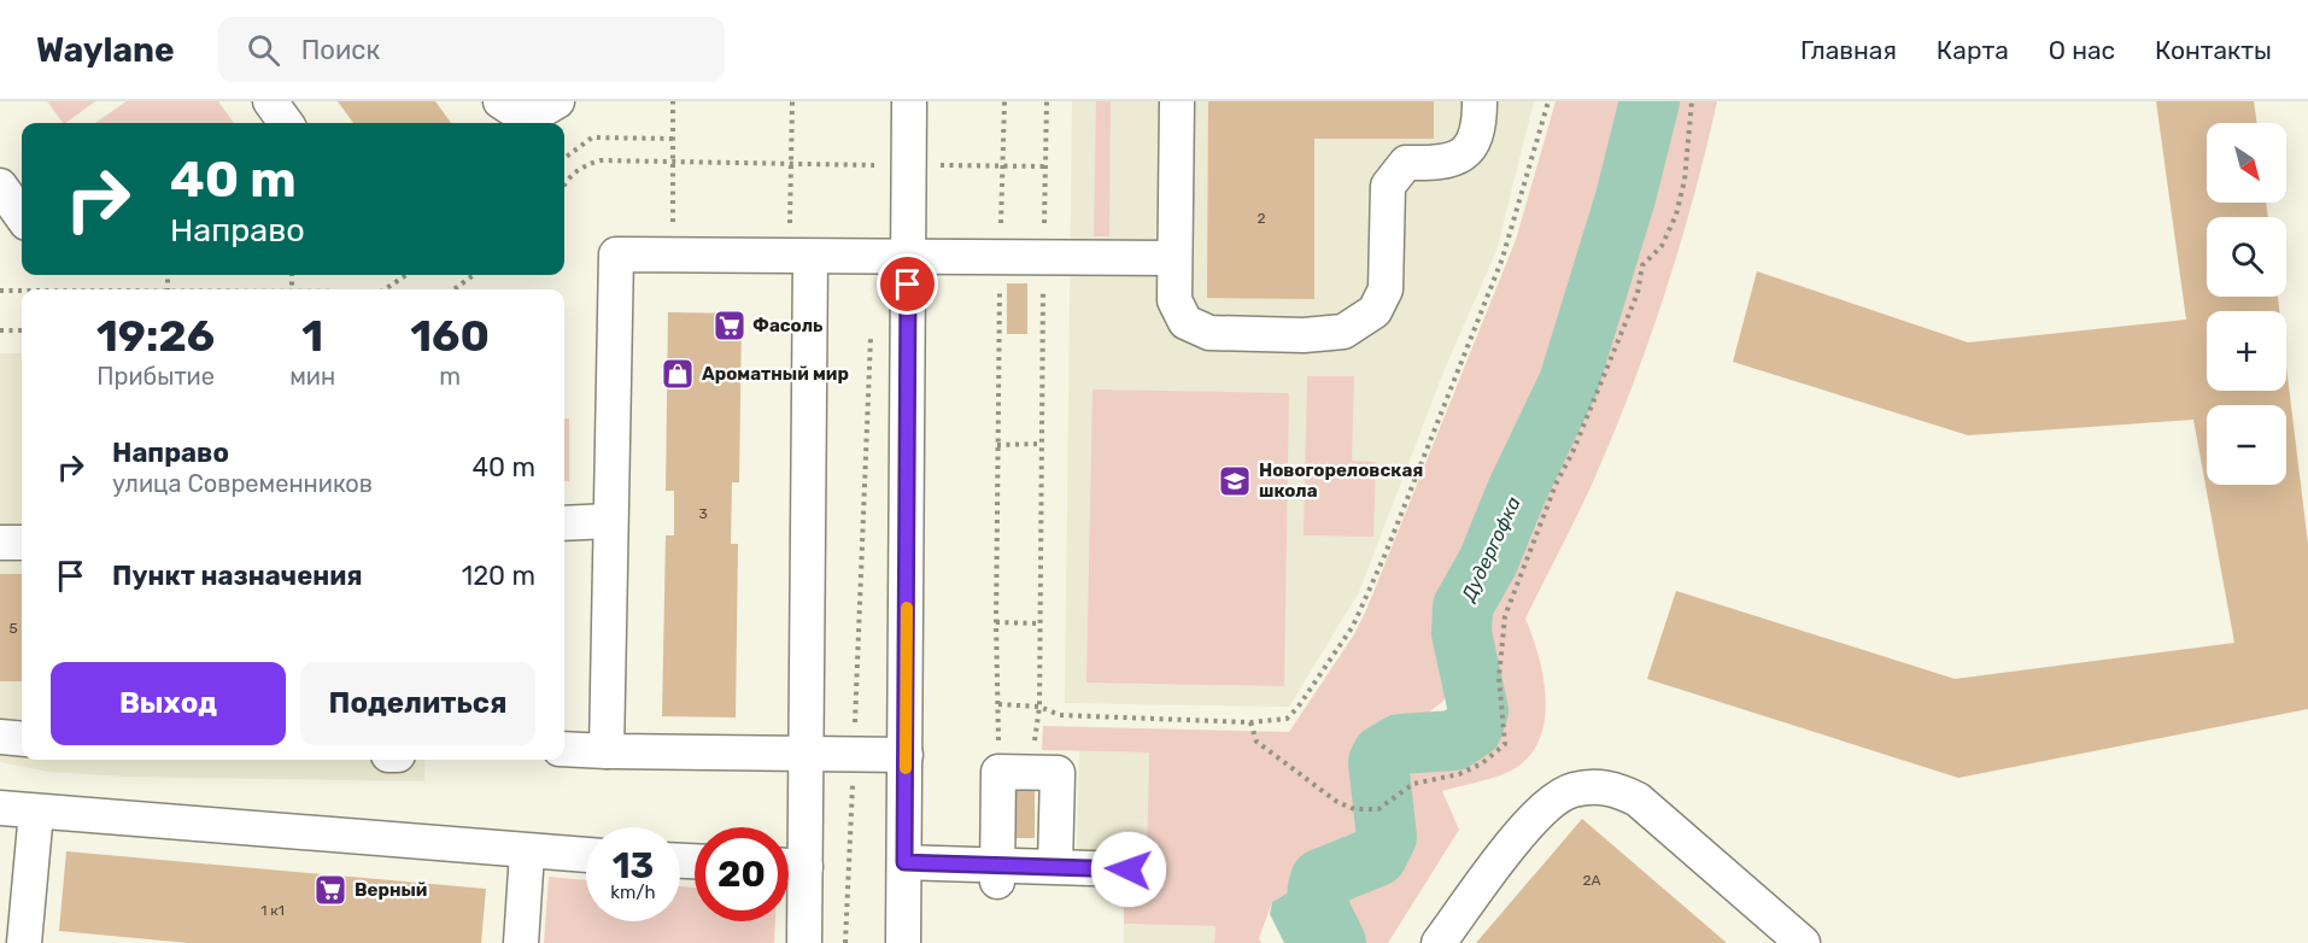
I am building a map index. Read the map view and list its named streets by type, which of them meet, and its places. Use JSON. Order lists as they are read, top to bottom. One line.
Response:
{"water":["Дудергофка"],"places":{"supermarket":["Фасоль","Верный"],"shop":["Ароматный мир"],"school or university":["Новогореловская школа"]},"house_numbers":["2","3","5","2А","1 к1"],"north":"bottom right","page":{"header":"Waylane","search":"Поиск","nav":["Главная","Карта","О нас","Контакты"],"map_buttons":["+","−"],"turn":["40 m","Направо"],"eta":["19:26","Прибытие","1","мин","160","m"],"list":[{"name":"Направо","note":"улица Современников","value":"40 m"},{"name":"Пункт назначения","value":"120 m"}],"buttons":["Выход","Поделиться"],"speed":"13 km/h","limit":"20"}}
